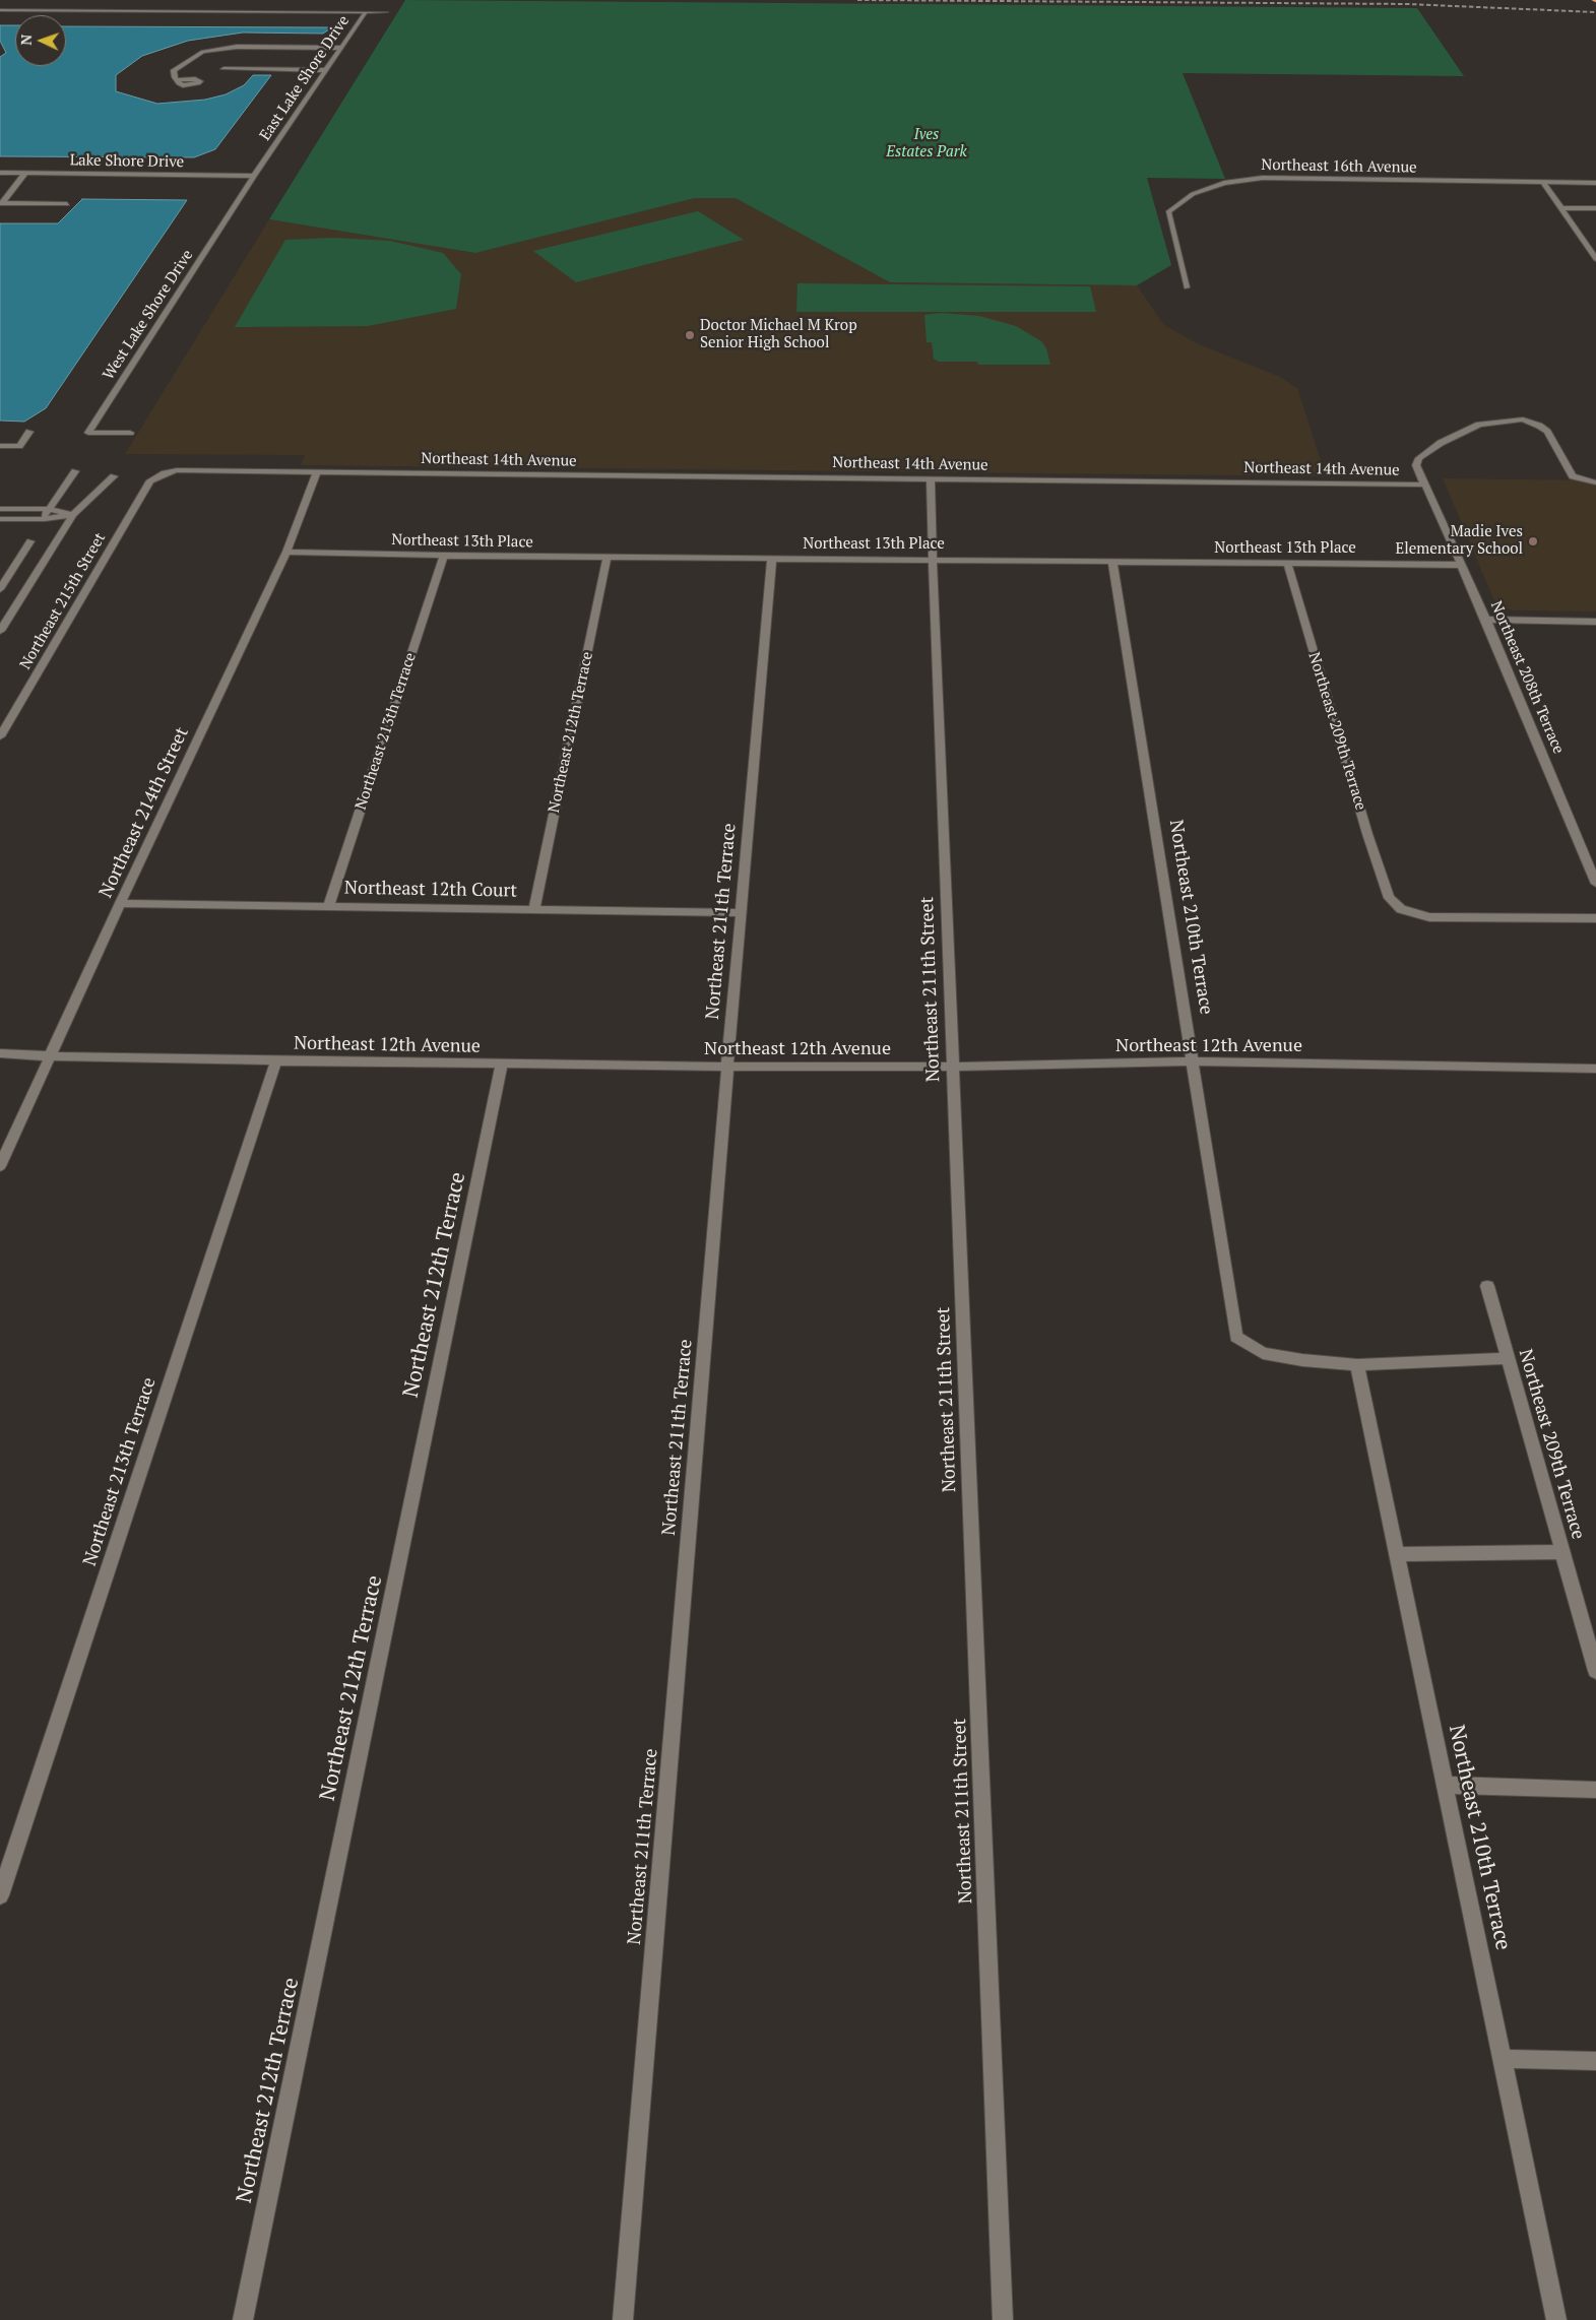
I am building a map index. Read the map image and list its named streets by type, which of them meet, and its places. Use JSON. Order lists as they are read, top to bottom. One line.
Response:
{"streets":{"street":["East Lake Shore Drive","Lake Shore Drive","Northeast 16th Avenue","West Lake Shore Drive","Northeast 14th Avenue","Northeast 13th Place","Northeast 215th Street","Northeast 208th Terrace","Northeast 213th Terrace","Northeast 209th Terrace","Northeast 212th Terrace","Northeast 214th Street","Northeast 12th Court","Northeast 210th Terrace","Northeast 211th Terrace","Northeast 211th Street","Northeast 12th Avenue"]},"crossings":[["East Lake Shore Drive","Lake Shore Drive"],["East Lake Shore Drive","West Lake Shore Drive"],["Lake Shore Drive","West Lake Shore Drive"],["Northeast 14th Avenue","Northeast 215th Street"],["Northeast 14th Avenue","Northeast 208th Terrace"],["Northeast 14th Avenue","Northeast 214th Street"],["Northeast 14th Avenue","Northeast 211th Street"],["Northeast 13th Place","Northeast 208th Terrace"],["Northeast 13th Place","Northeast 213th Terrace"],["Northeast 13th Place","Northeast 209th Terrace"],["Northeast 13th Place","Northeast 212th Terrace"],["Northeast 13th Place","Northeast 214th Street"],["Northeast 13th Place","Northeast 210th Terrace"],["Northeast 13th Place","Northeast 211th Terrace"],["Northeast 13th Place","Northeast 211th Street"],["Northeast 213th Terrace","Northeast 12th Court"],["Northeast 213th Terrace","Northeast 12th Avenue"],["Northeast 209th Terrace","Northeast 210th Terrace"],["Northeast 212th Terrace","Northeast 12th Court"],["Northeast 212th Terrace","Northeast 12th Avenue"],["Northeast 214th Street","Northeast 12th Court"],["Northeast 214th Street","Northeast 12th Avenue"],["Northeast 12th Court","Northeast 211th Terrace"],["Northeast 210th Terrace","Northeast 12th Avenue"],["Northeast 211th Terrace","Northeast 12th Avenue"],["Northeast 211th Street","Northeast 12th Avenue"]],"parks":["Ives Estates Park"],"places":["Doctor Michael M Krop Senior High School","Madie Ives Elementary School"],"north":"left"}
